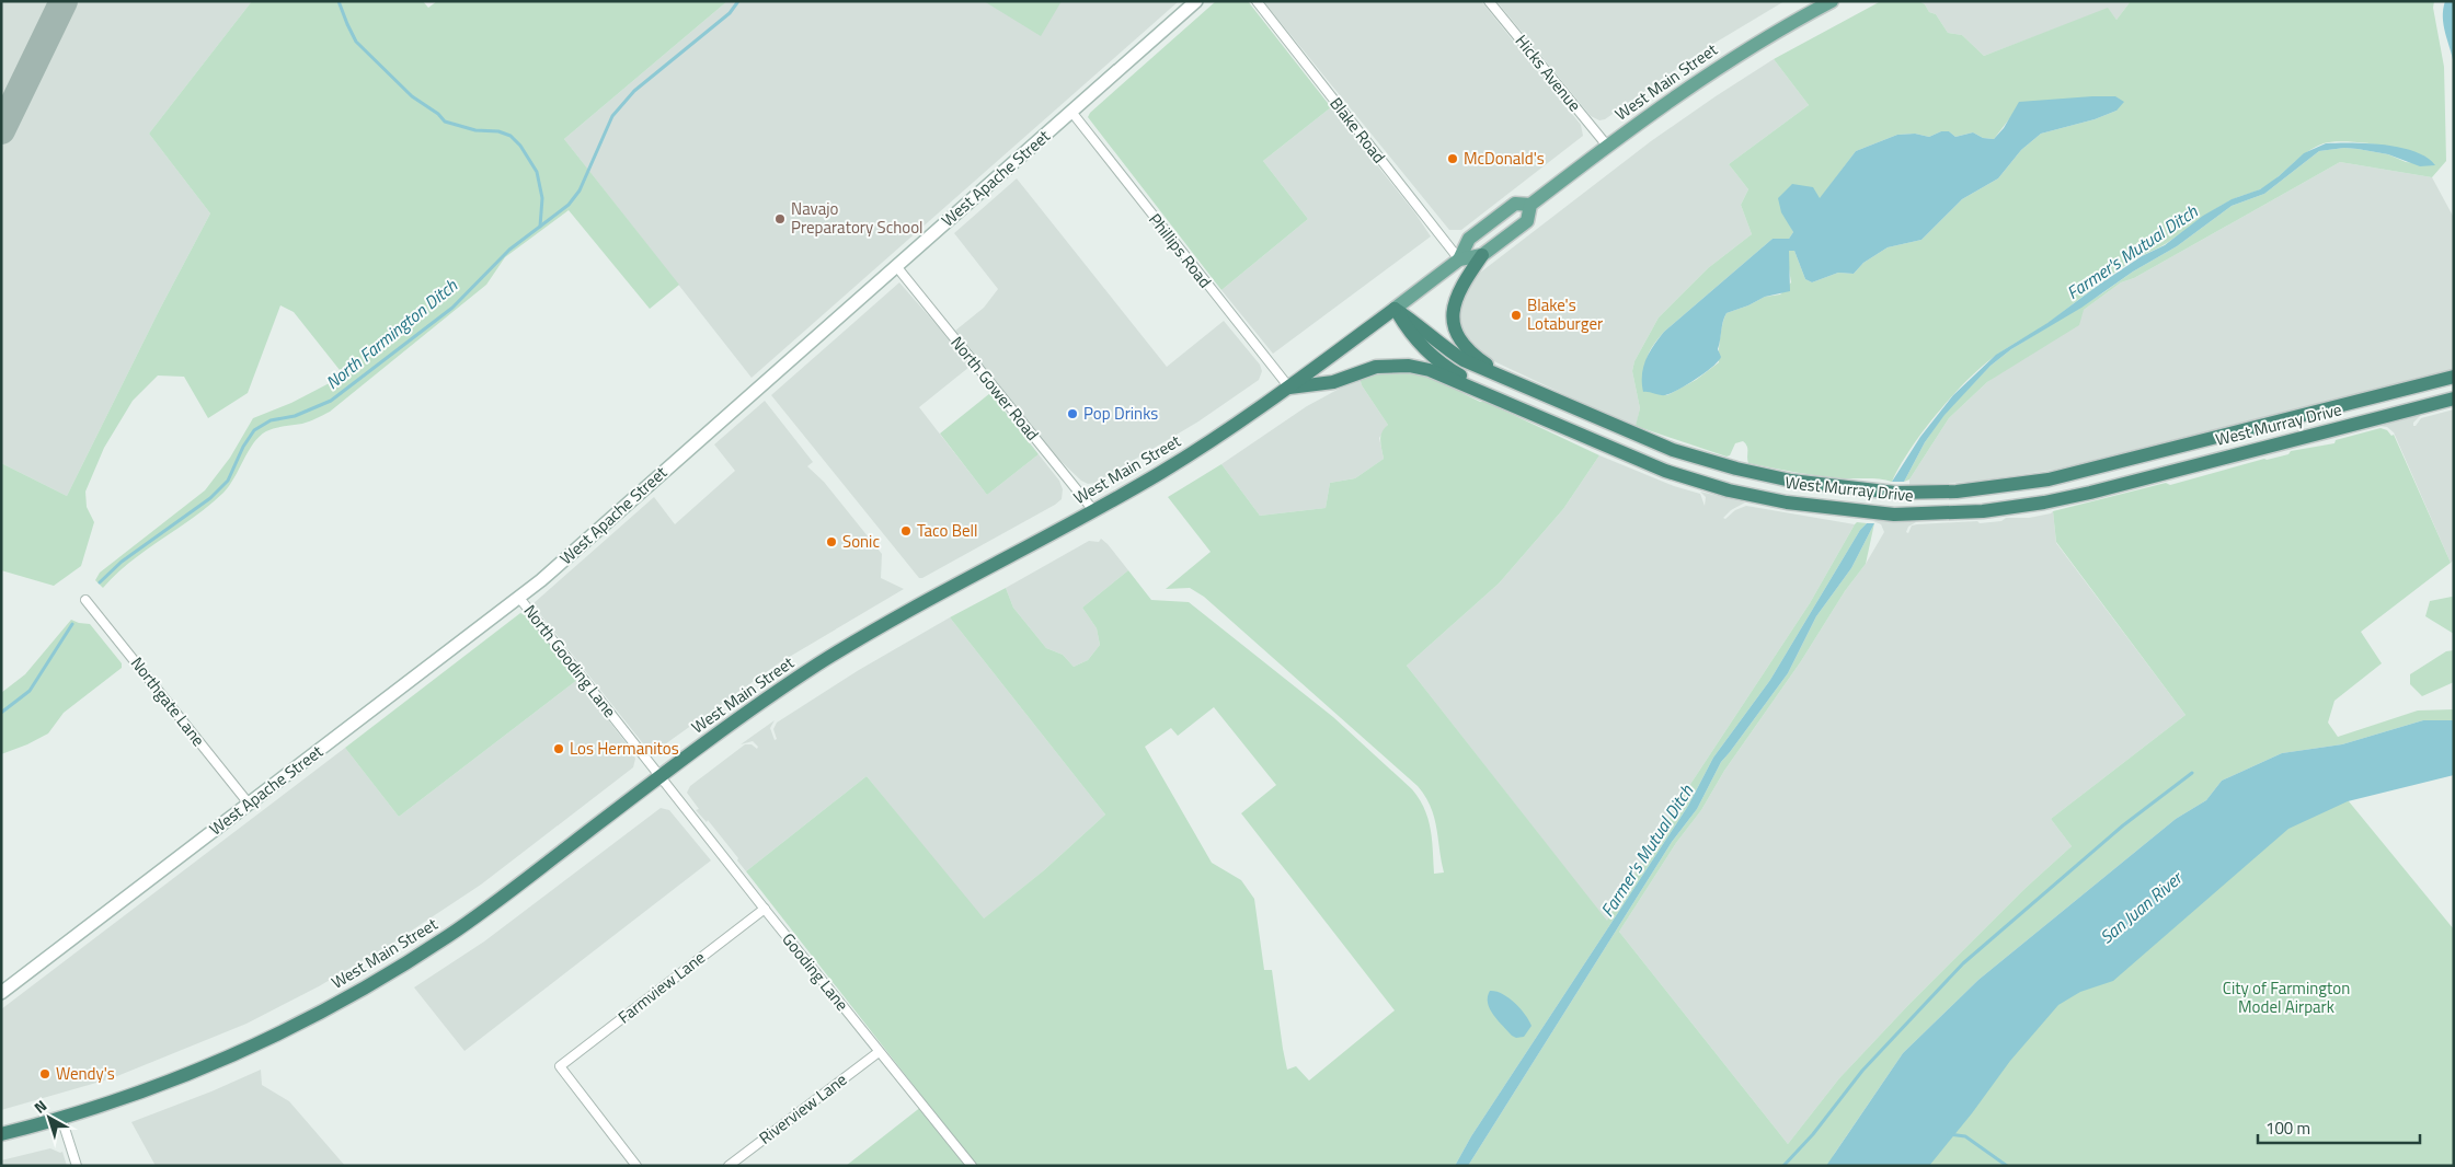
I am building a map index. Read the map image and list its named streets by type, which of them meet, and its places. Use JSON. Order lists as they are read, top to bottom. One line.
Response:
{"streets":{"highway":["West Main Street","West Murray Drive"],"main road":["West Apache Street"],"street":["Hicks Avenue","Blake Road","Phillips Road","North Gower Road","North Gooding Lane","Northgate Lane","Gooding Lane","Farmview Lane","Riverview Lane"]},"crossings":[["Hicks Avenue","West Main Street"],["West Main Street","Blake Road"],["West Main Street","Phillips Road"],["West Main Street","North Gower Road"],["West Main Street","West Murray Drive"],["West Main Street","North Gooding Lane"],["West Main Street","Gooding Lane"],["West Apache Street","Phillips Road"],["West Apache Street","North Gower Road"],["West Apache Street","North Gooding Lane"],["West Apache Street","Northgate Lane"],["Phillips Road","West Murray Drive"],["North Gooding Lane","Gooding Lane"],["Gooding Lane","Farmview Lane"],["Gooding Lane","Riverview Lane"]],"water":["Farmer's Mutual Ditch","North Farmington Ditch","San Juan River"],"parks":["City of Farmington Model Airpark"],"places":["McDonald's","Navajo Preparatory School","Blake's Lotaburger","Pop Drinks","Taco Bell","Sonic","Los Hermanitos","Wendy's"],"scale_bar":"100 m","north":"top left"}
